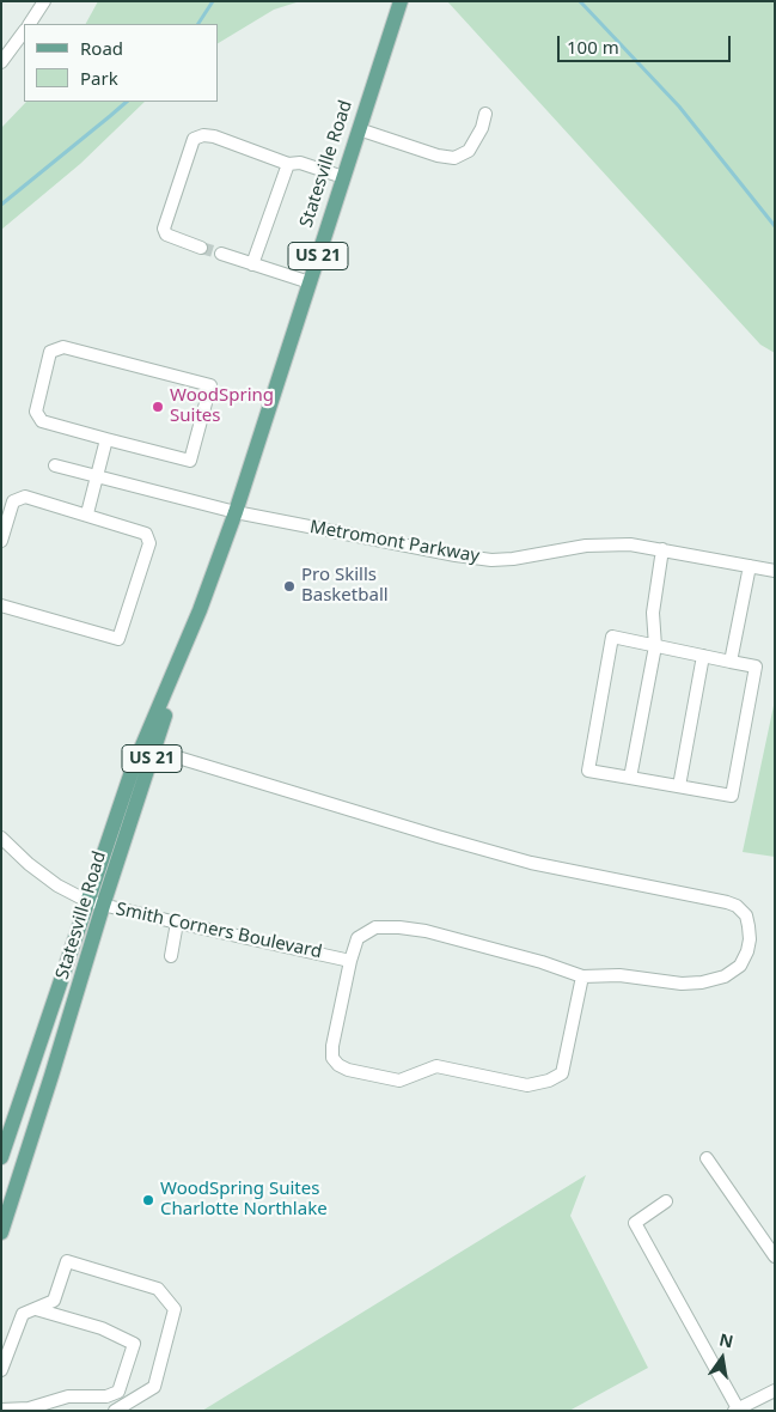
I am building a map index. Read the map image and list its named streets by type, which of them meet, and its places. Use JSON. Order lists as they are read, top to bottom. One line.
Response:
{"streets":{"main road":["Statesville Road","US 21"],"street":["Metromont Parkway","Smith Corners Boulevard"]},"crossings":[["Statesville Road","Metromont Parkway"],["Statesville Road","Smith Corners Boulevard"]],"places":["WoodSpring Suites","Pro Skills Basketball","WoodSpring Suites Charlotte Northlake"],"legend":["Road","Park"],"scale_bar":"100 m","north":"top"}
